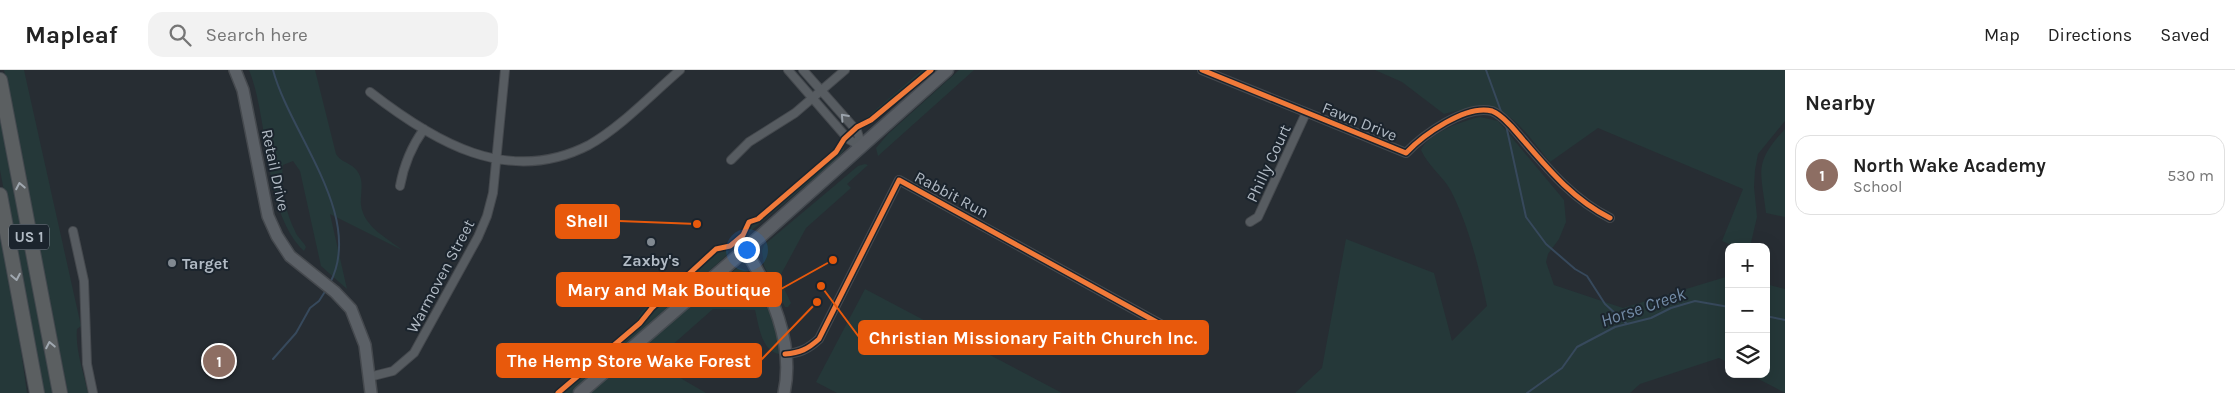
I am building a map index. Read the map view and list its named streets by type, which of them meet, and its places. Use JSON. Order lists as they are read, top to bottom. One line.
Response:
{"streets":{"highway":["US 1"],"street":["Fawn Drive","Philly Court","Retail Drive","Rabbit Run","Warmoven Street"]},"crossings":[["Fawn Drive","Philly Court"],["Retail Drive","Warmoven Street"]],"water":["Horse Creek"],"places":["Shell","Zaxby's","Mary and Mak Boutique","Target","Christian Missionary Faith Church Inc.","The Hemp Store Wake Forest"],"page":{"header":"Mapleaf","search":"Search here","nav":["Map","Directions","Saved"],"heading":"Nearby","list":[{"mark":"1","name":"North Wake Academy","note":"School","value":"530 m"}],"map_buttons":["+","−"],"pins":"1"}}
